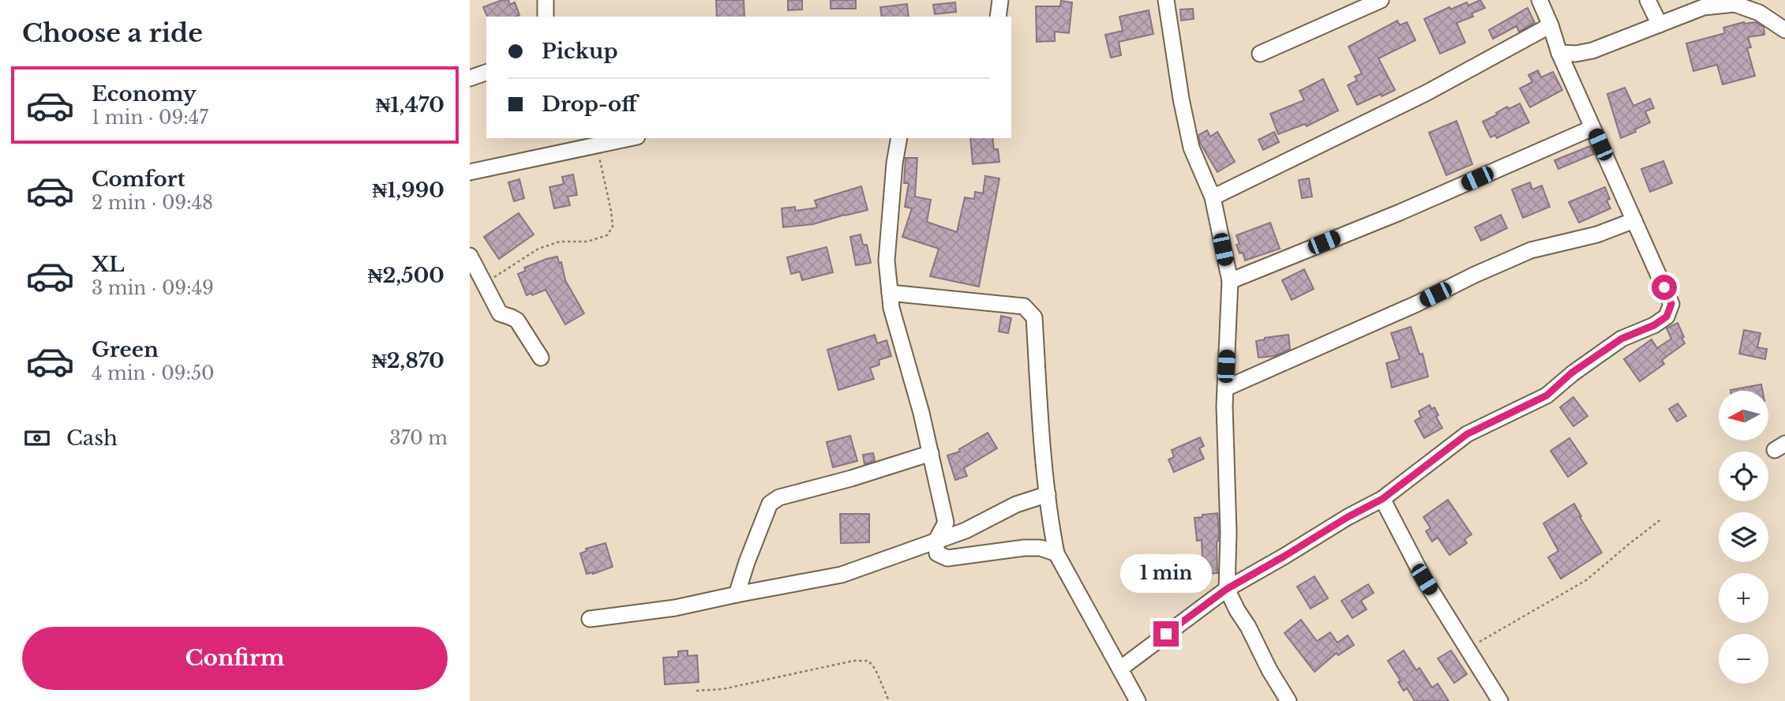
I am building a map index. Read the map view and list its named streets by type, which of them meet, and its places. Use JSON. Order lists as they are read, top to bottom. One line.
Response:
{"north":"left","page":{"heading":"Choose a ride","banner":["Pickup","Drop-off"],"list":[{"name":"Economy","note":"1 min · 09:47","value":"₦1,470"},{"name":"Comfort","note":"2 min · 09:48","value":"₦1,990"},{"name":"XL","note":"3 min · 09:49","value":"₦2,500"},{"name":"Green","note":"4 min · 09:50","value":"₦2,870"}],"map_buttons":["+","−"],"pay":["Cash","370 m"],"bubble":"1 min","buttons":"Confirm"}}
